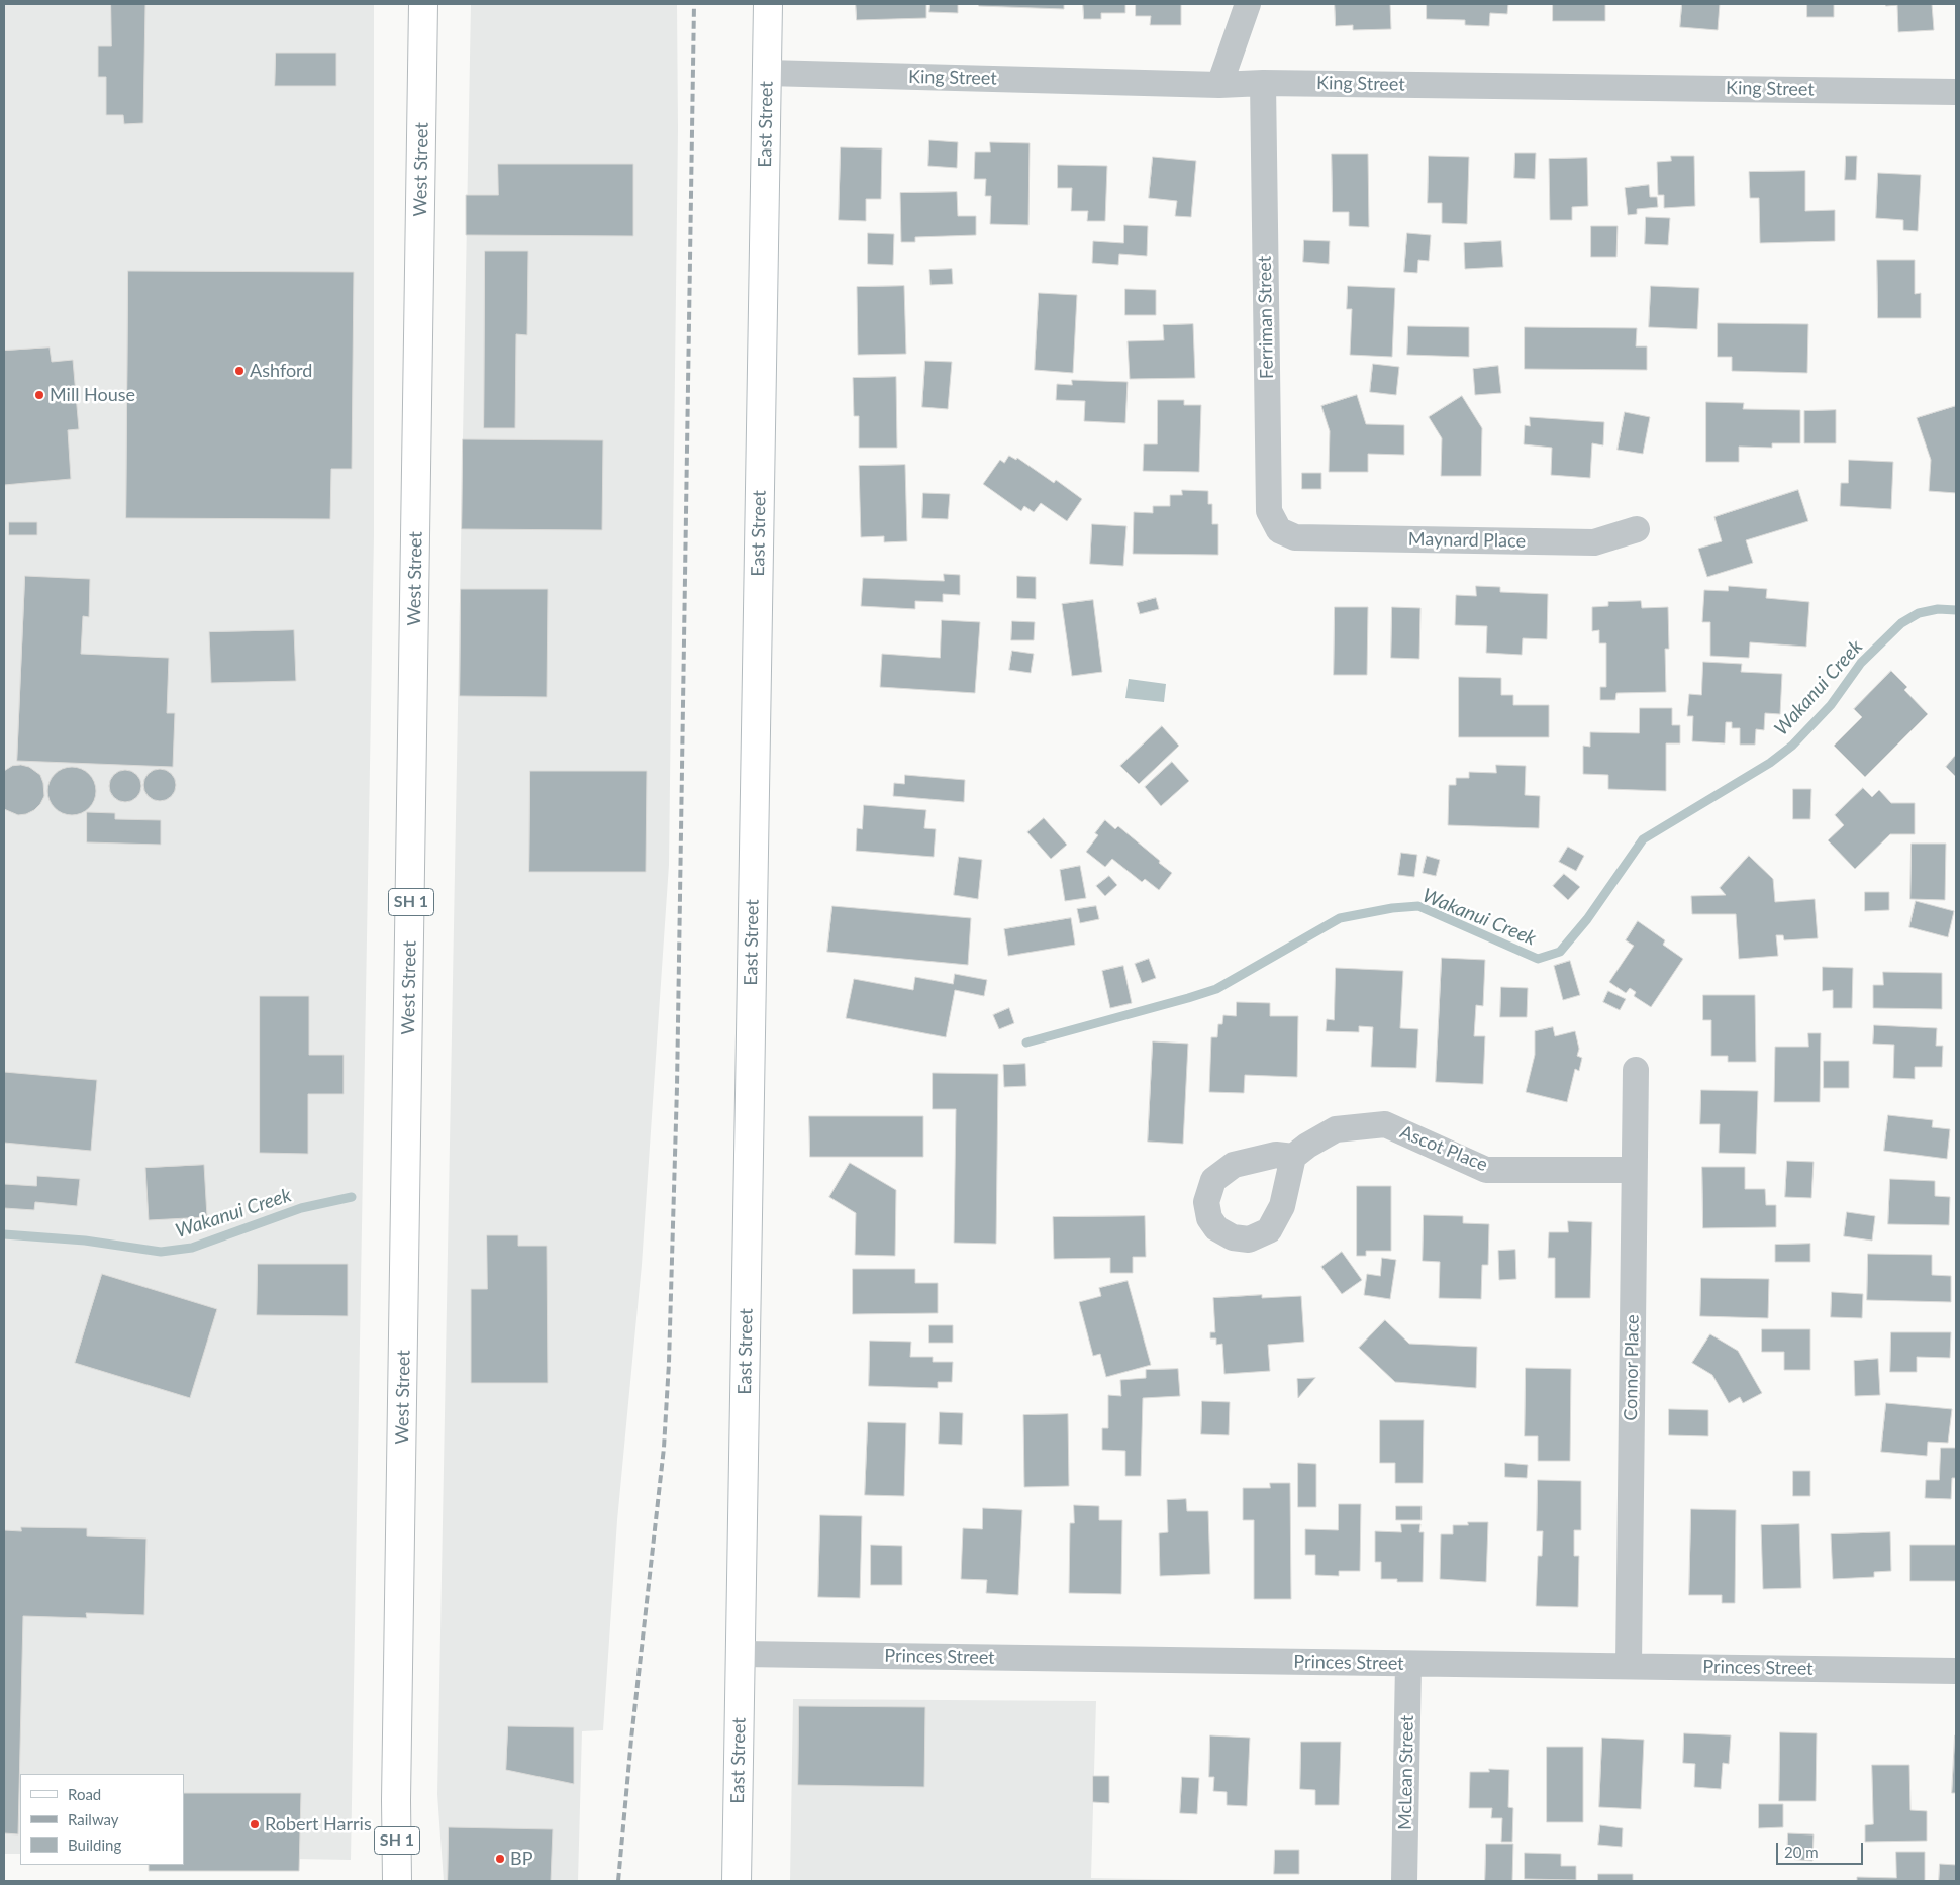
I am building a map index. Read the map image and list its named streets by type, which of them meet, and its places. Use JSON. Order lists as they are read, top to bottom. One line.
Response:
{"streets":{"main road":["East Street","West Street","SH 1"],"street":["King Street","Ferriman Street","Maynard Place","Ascot Place","Connor Place","Princes Street","McLean Street"]},"crossings":[["King Street","East Street"],["King Street","Ferriman Street"],["East Street","Princes Street"],["Ferriman Street","Maynard Place"],["Ascot Place","Connor Place"],["Connor Place","Princes Street"],["Princes Street","McLean Street"]],"water":["Wakanui Creek"],"places":["Ashford","Mill House","Robert Harris","BP"],"legend":["Road","Railway","Building"],"scale_bar":"20 m"}
